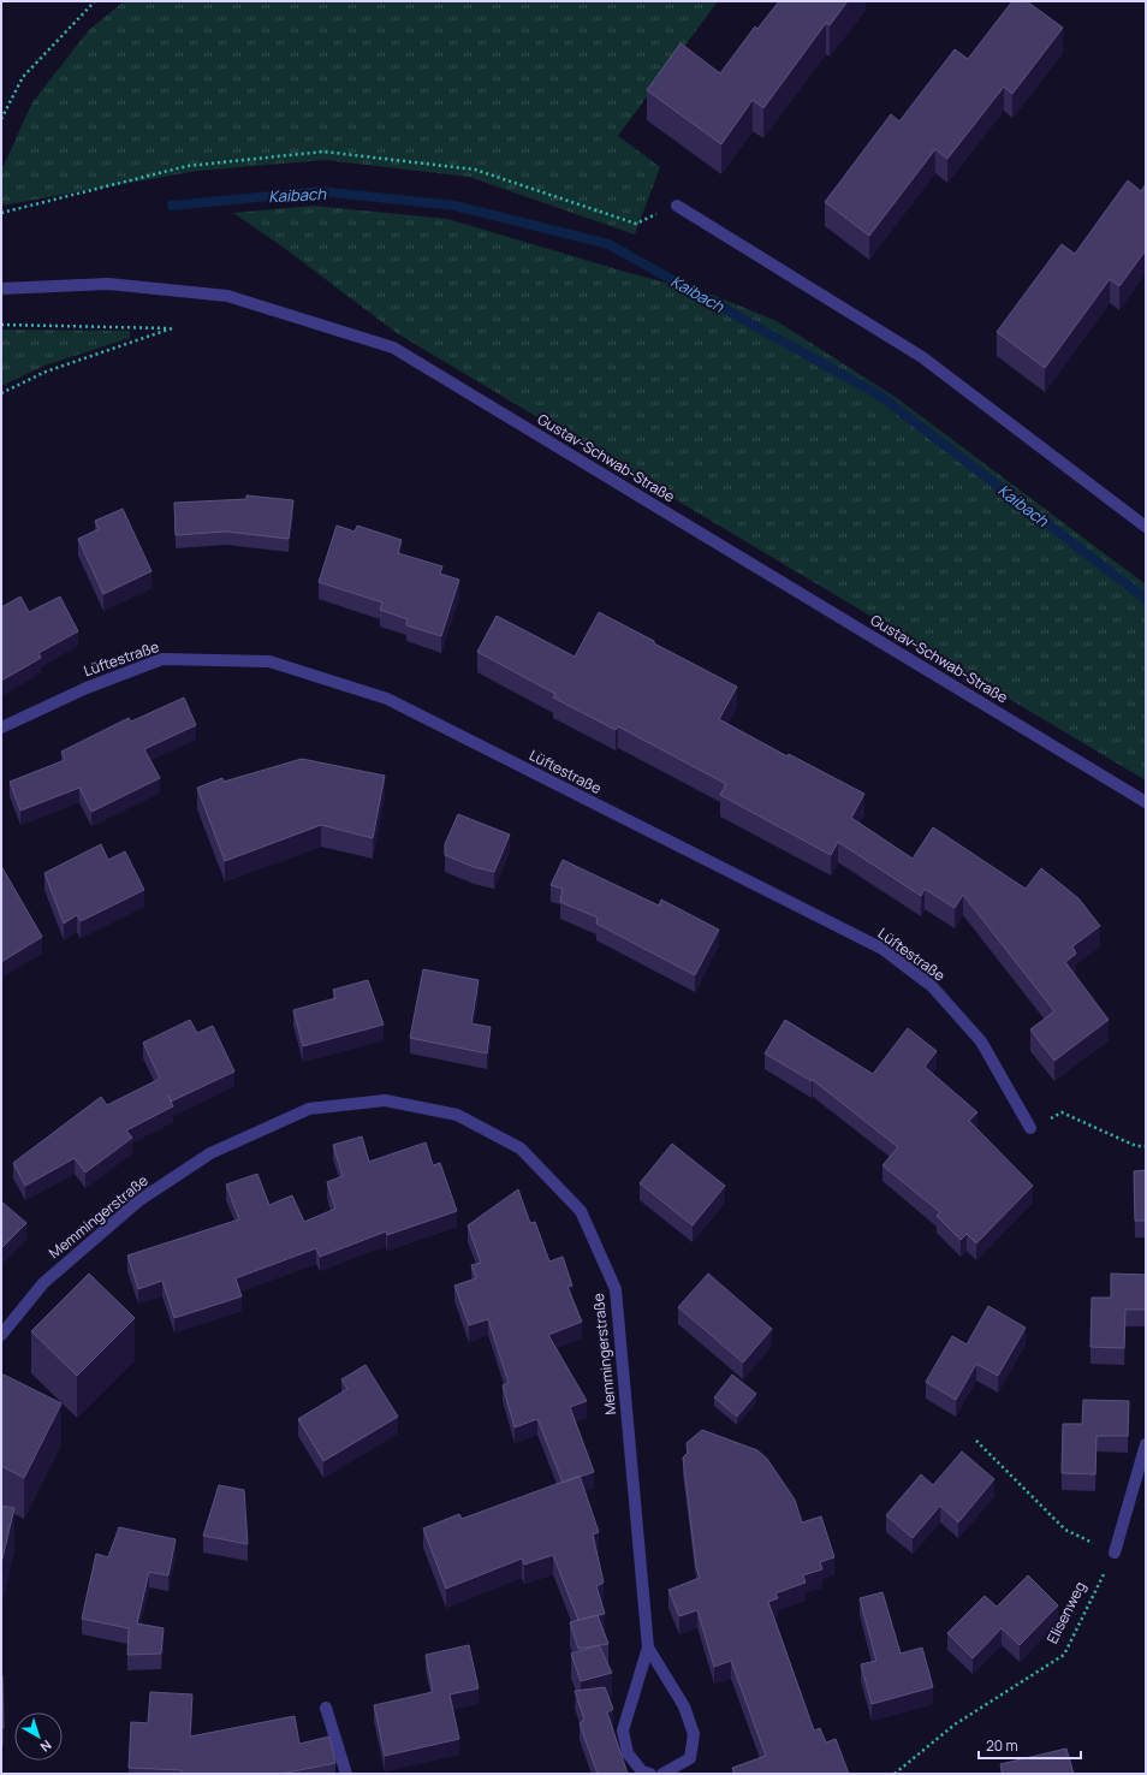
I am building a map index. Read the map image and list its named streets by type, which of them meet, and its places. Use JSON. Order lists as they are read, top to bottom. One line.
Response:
{"streets":{"street":["Gustav-Schwab-Straße","Lüftestraße","Memmingerstraße"],"path":["Elisenweg"]},"water":["Kaibach"],"scale_bar":"20 m","north":"bottom right"}
